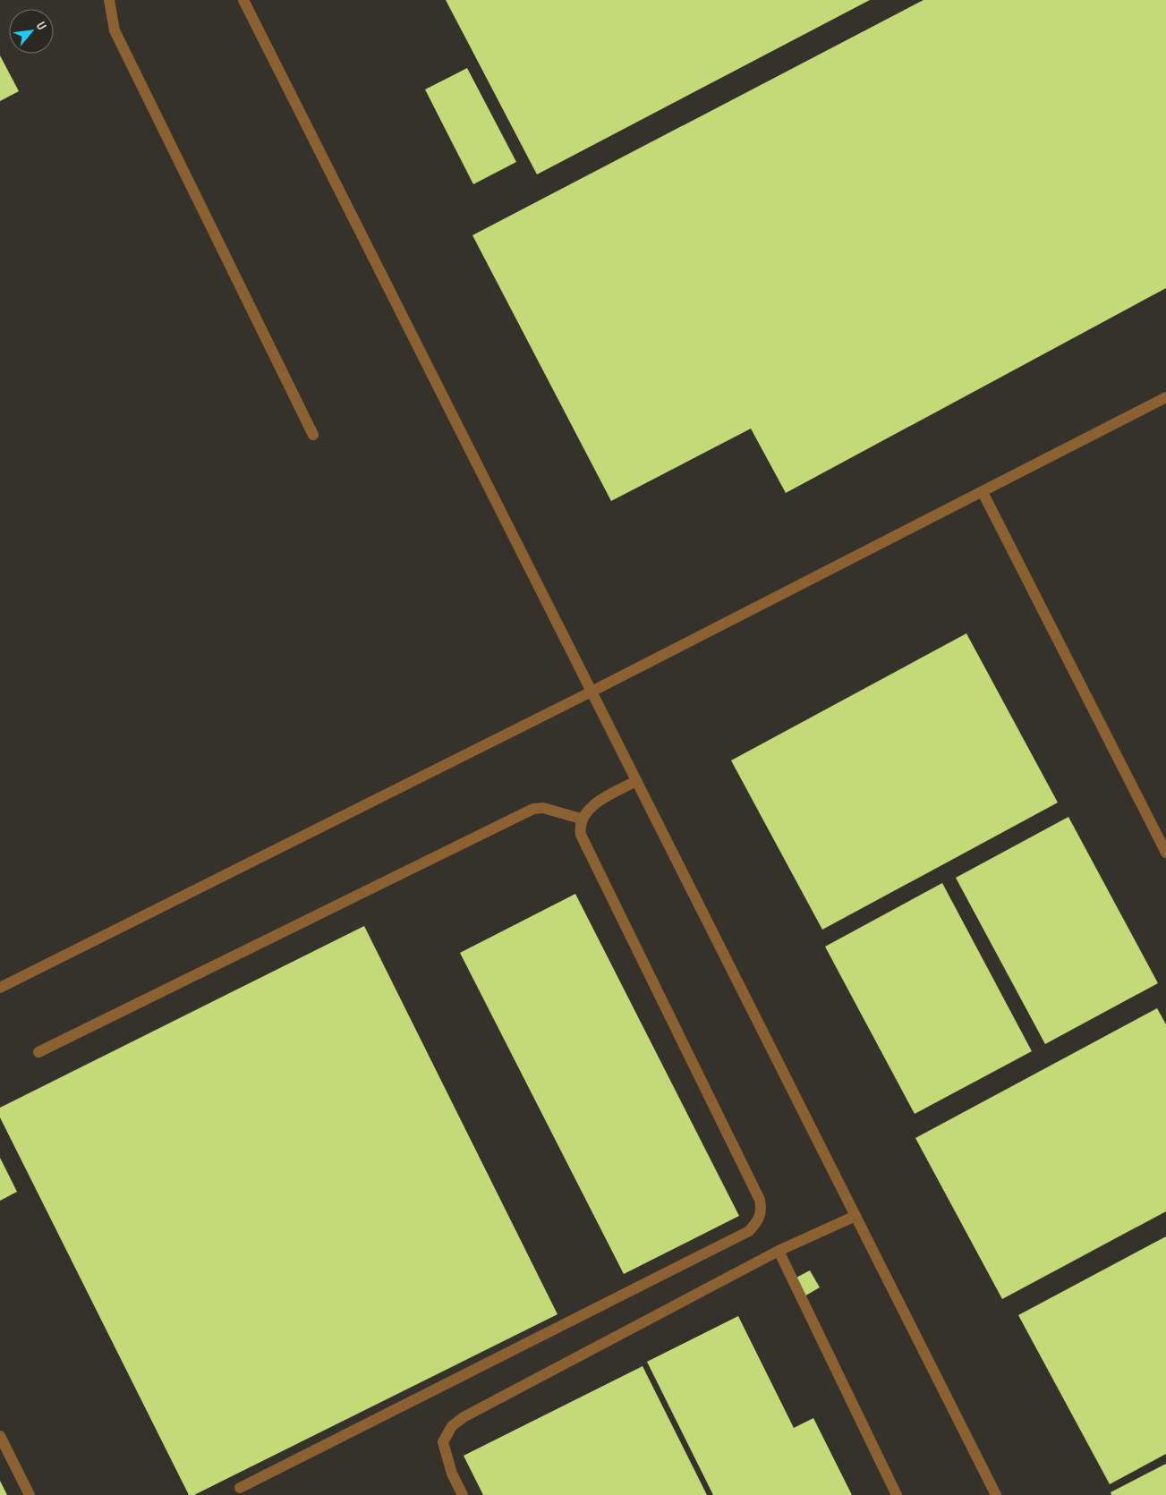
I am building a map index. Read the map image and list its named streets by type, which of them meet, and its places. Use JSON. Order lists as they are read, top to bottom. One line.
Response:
{"north":"top right"}
